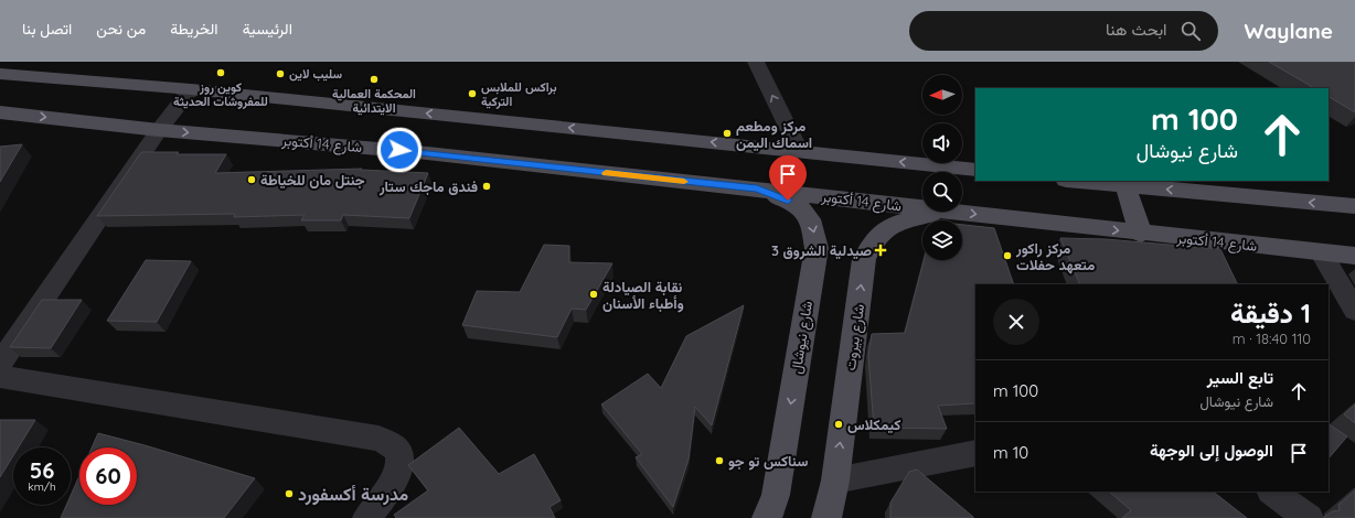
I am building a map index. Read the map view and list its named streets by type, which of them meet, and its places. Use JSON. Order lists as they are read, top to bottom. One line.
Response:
{"streets":{"main road":["شارع 14 أكتوبر","شارع نيوشال","شارع بيروت"]},"crossings":[["شارع 14 أكتوبر","شارع نيوشال"],["شارع 14 أكتوبر","شارع بيروت"]],"one_way":["شارع نيوشال","شارع بيروت"],"places":{"other":["كوين روز للمفروشات الحديثة","سليب لاين","المحكمة العمالية الايتدائية","براكس للملابس التركية","مركز ومطعم اسماك اليمن","جنتل مان للخياطة","فندق ماجك ستار","مركز راكور متعهد حفلات","نقابة الصيادلة وأطباء الأسنان","كيمكلاس","سناكس تو جو","مدرسة أكسفورد"],"health":["صيدلية الشروق 3"]},"north":"left","page":{"header":"Waylane","search":"ابحث هنا","nav":["الرئيسية","الخريطة","من نحن","اتصل بنا"],"turn":["100 m","شارع نيوشال"],"heading":["1 دقيقة","110 m · 18:40"],"list":[{"name":"تابع السير","note":"شارع نيوشال","value":"100 m"},{"name":"الوصول إلى الوجهة","value":"10 m"}],"speed":"56 km/h","limit":"60"}}
